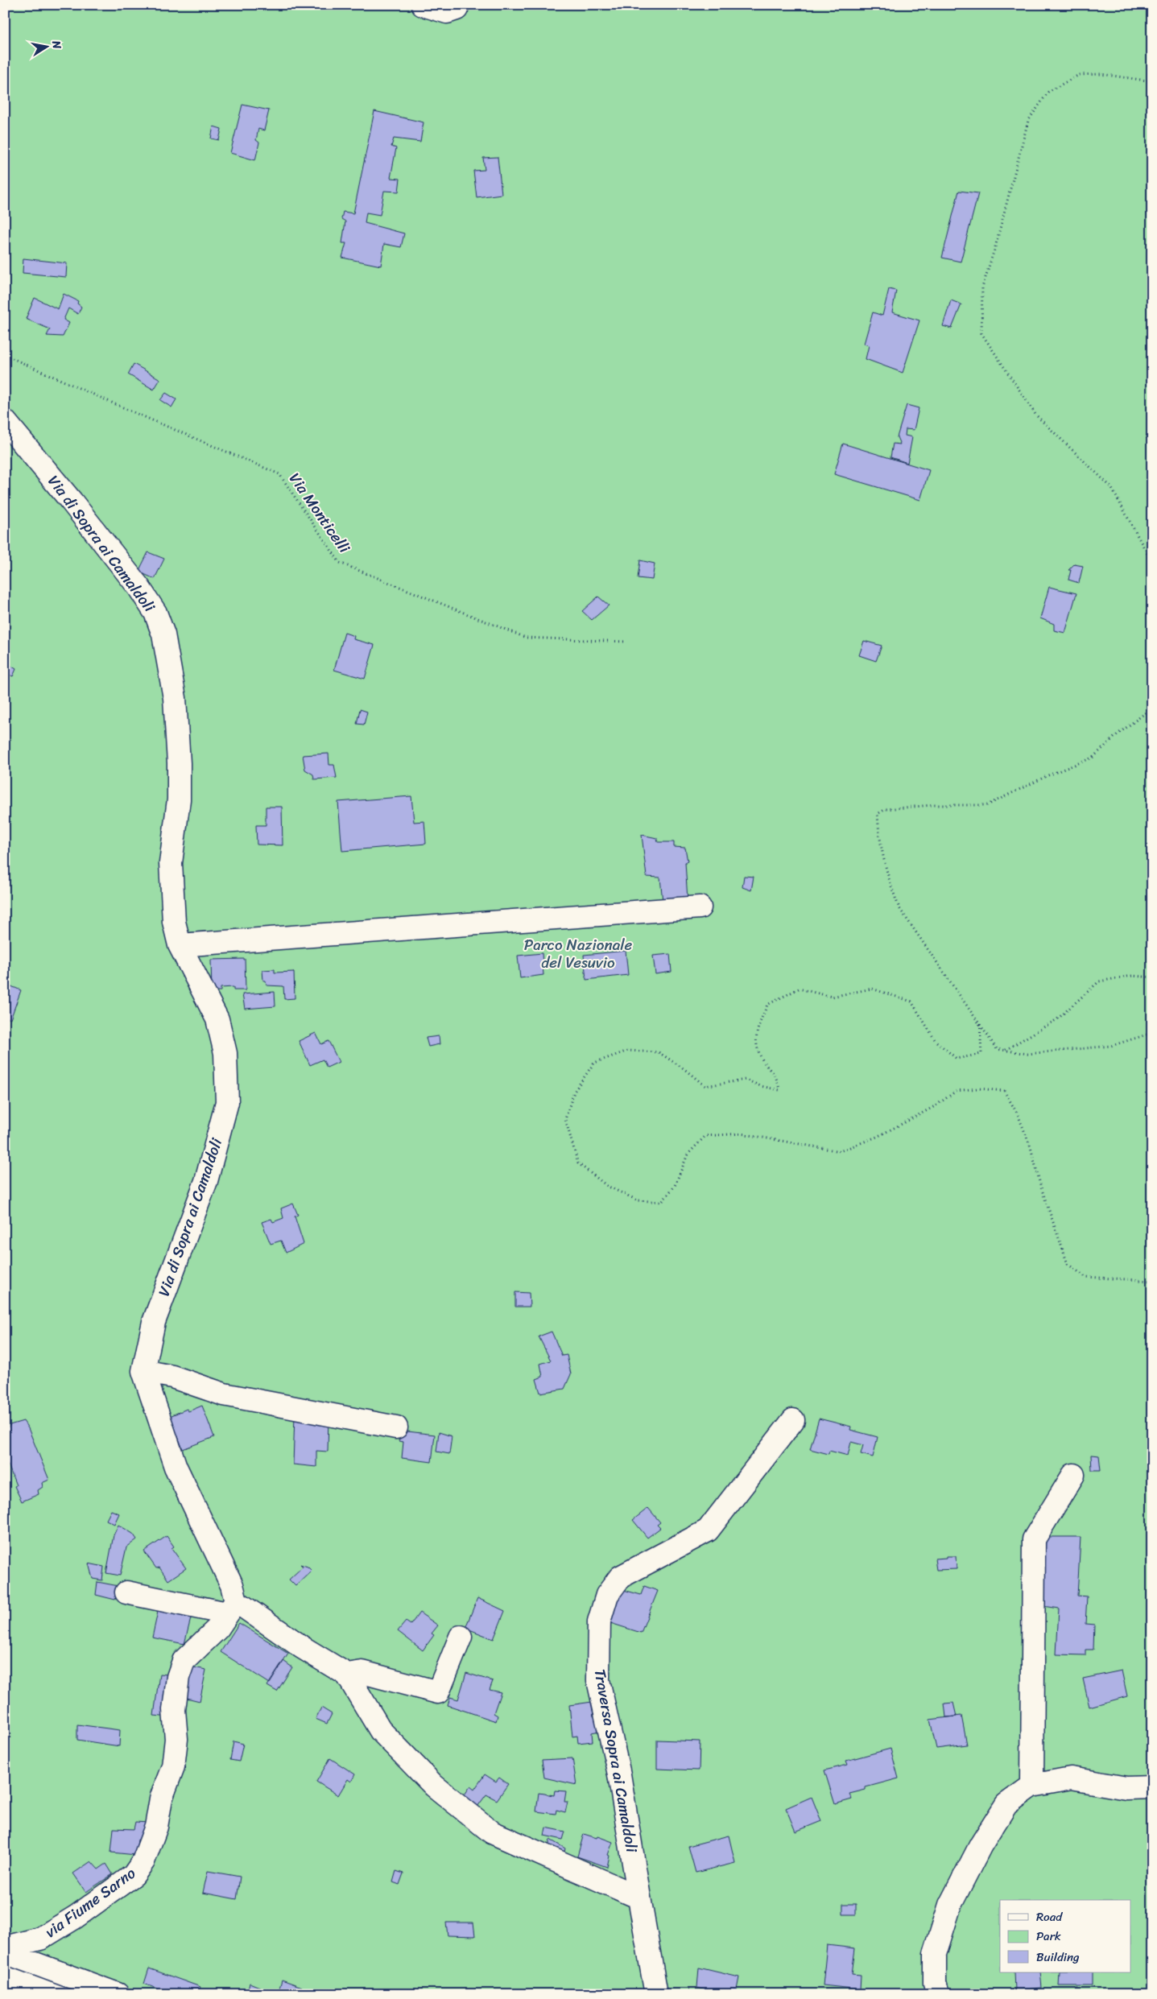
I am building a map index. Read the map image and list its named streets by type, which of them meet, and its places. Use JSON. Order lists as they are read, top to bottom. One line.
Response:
{"streets":{"street":["Via di Sopra ai Camaldoli","Traversa Sopra ai Camaldoli","via Fiume Sarno"],"path":["Via Monticelli"]},"parks":["Parco Nazionale del Vesuvio"],"legend":["Road","Park","Building"],"north":"right"}
